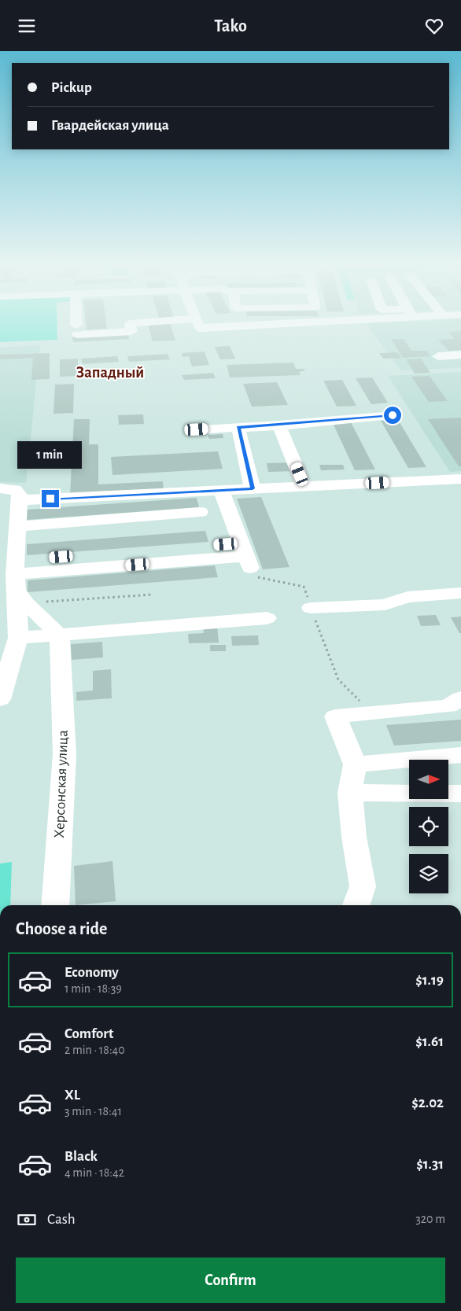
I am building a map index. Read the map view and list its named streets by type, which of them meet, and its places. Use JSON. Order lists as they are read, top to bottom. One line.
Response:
{"streets":{"street":["Херсонская улица"]},"districts":["Западный"],"north":"right","page":{"header":"Tako","banner":["Pickup","Гвардейская улица"],"bubble":"1 min","heading":"Choose a ride","list":[{"name":"Economy","note":"1 min · 18:39","value":"$1.19"},{"name":"Comfort","note":"2 min · 18:40","value":"$1.61"},{"name":"XL","note":"3 min · 18:41","value":"$2.02"},{"name":"Black","note":"4 min · 18:42","value":"$1.31"}],"pay":["Cash","320 m"],"buttons":"Confirm"}}
